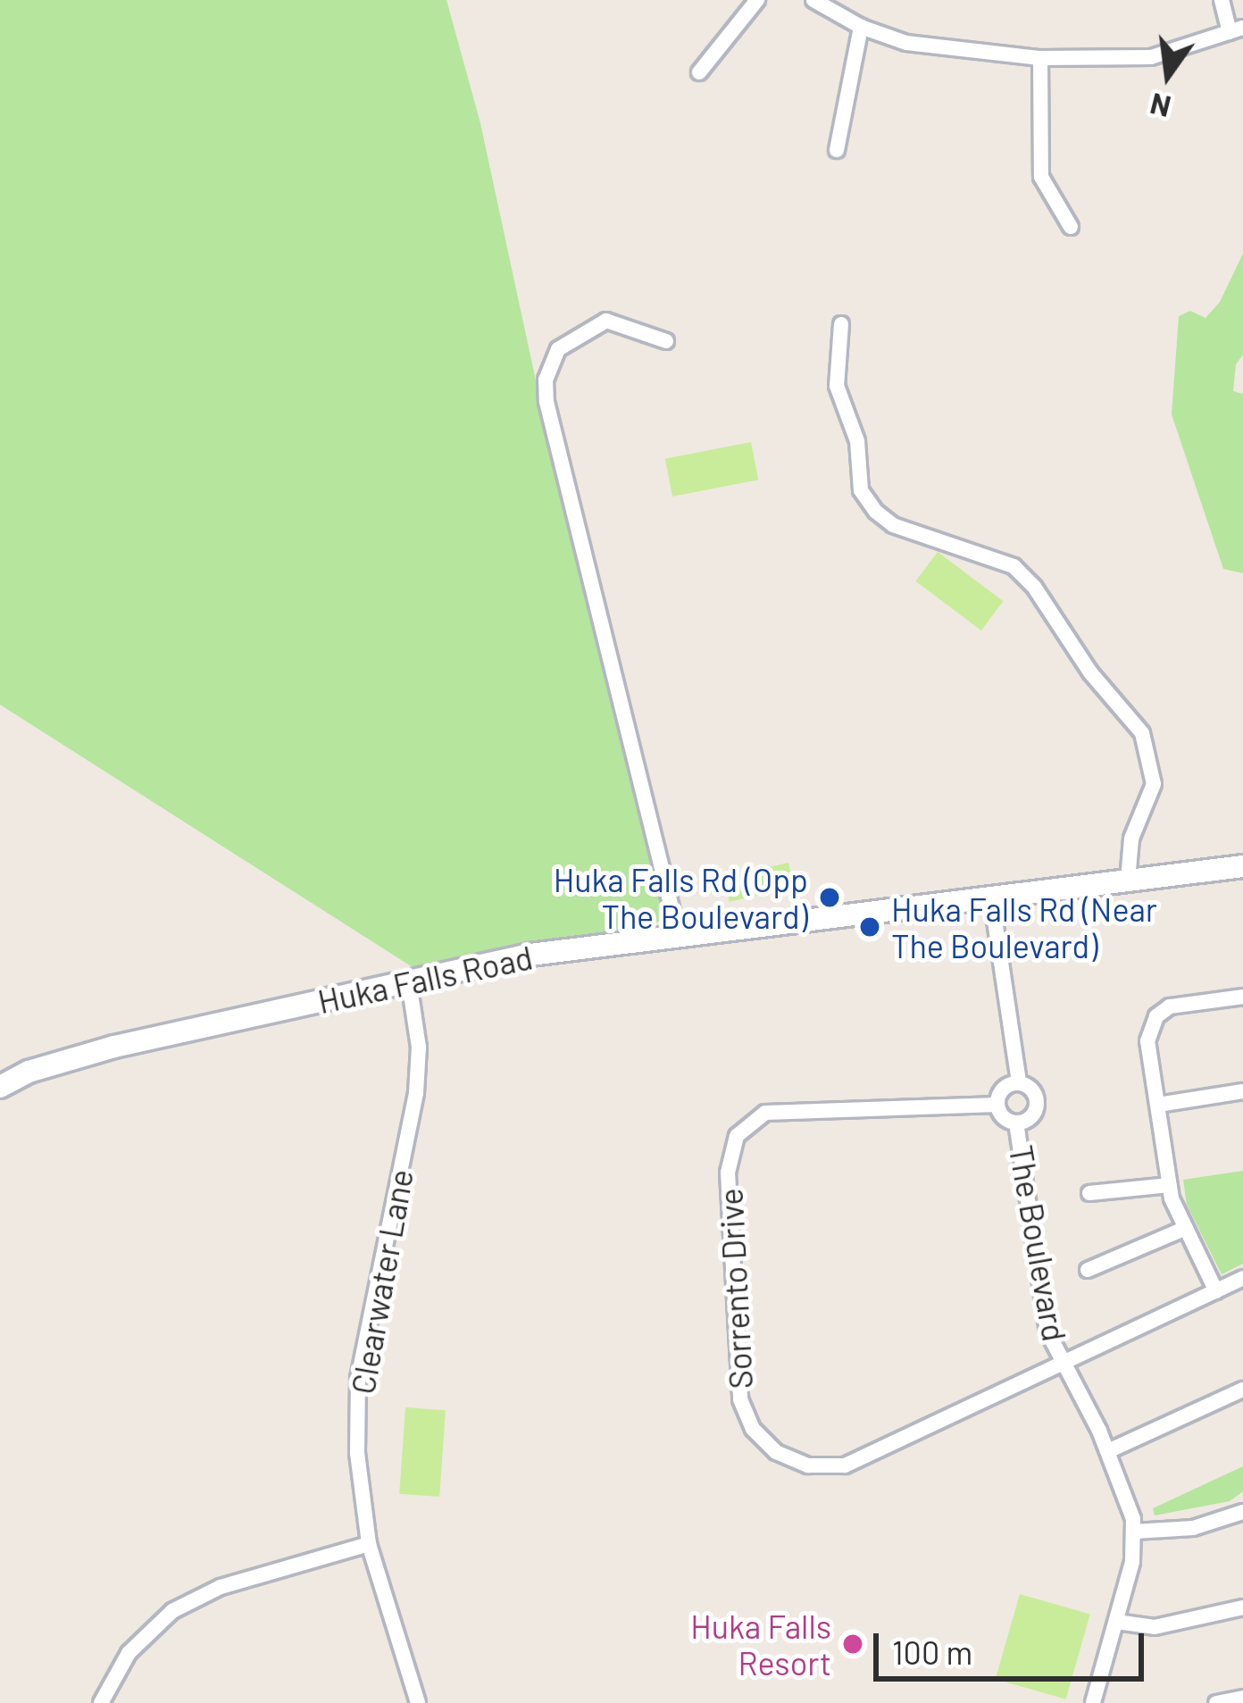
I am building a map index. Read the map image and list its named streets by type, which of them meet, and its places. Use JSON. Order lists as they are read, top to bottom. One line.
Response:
{"streets":{"street":["Huka Falls Road","The Boulevard","Clearwater Lane","Sorrento Drive"]},"crossings":[["Huka Falls Road","The Boulevard"],["Huka Falls Road","Clearwater Lane"],["The Boulevard","Sorrento Drive"]],"places":["Huka Falls Rd (Opp The Boulevard)","Huka Falls Rd (Near The Boulevard)","Huka Falls Resort"],"scale_bar":"100 m","north":"bottom"}
